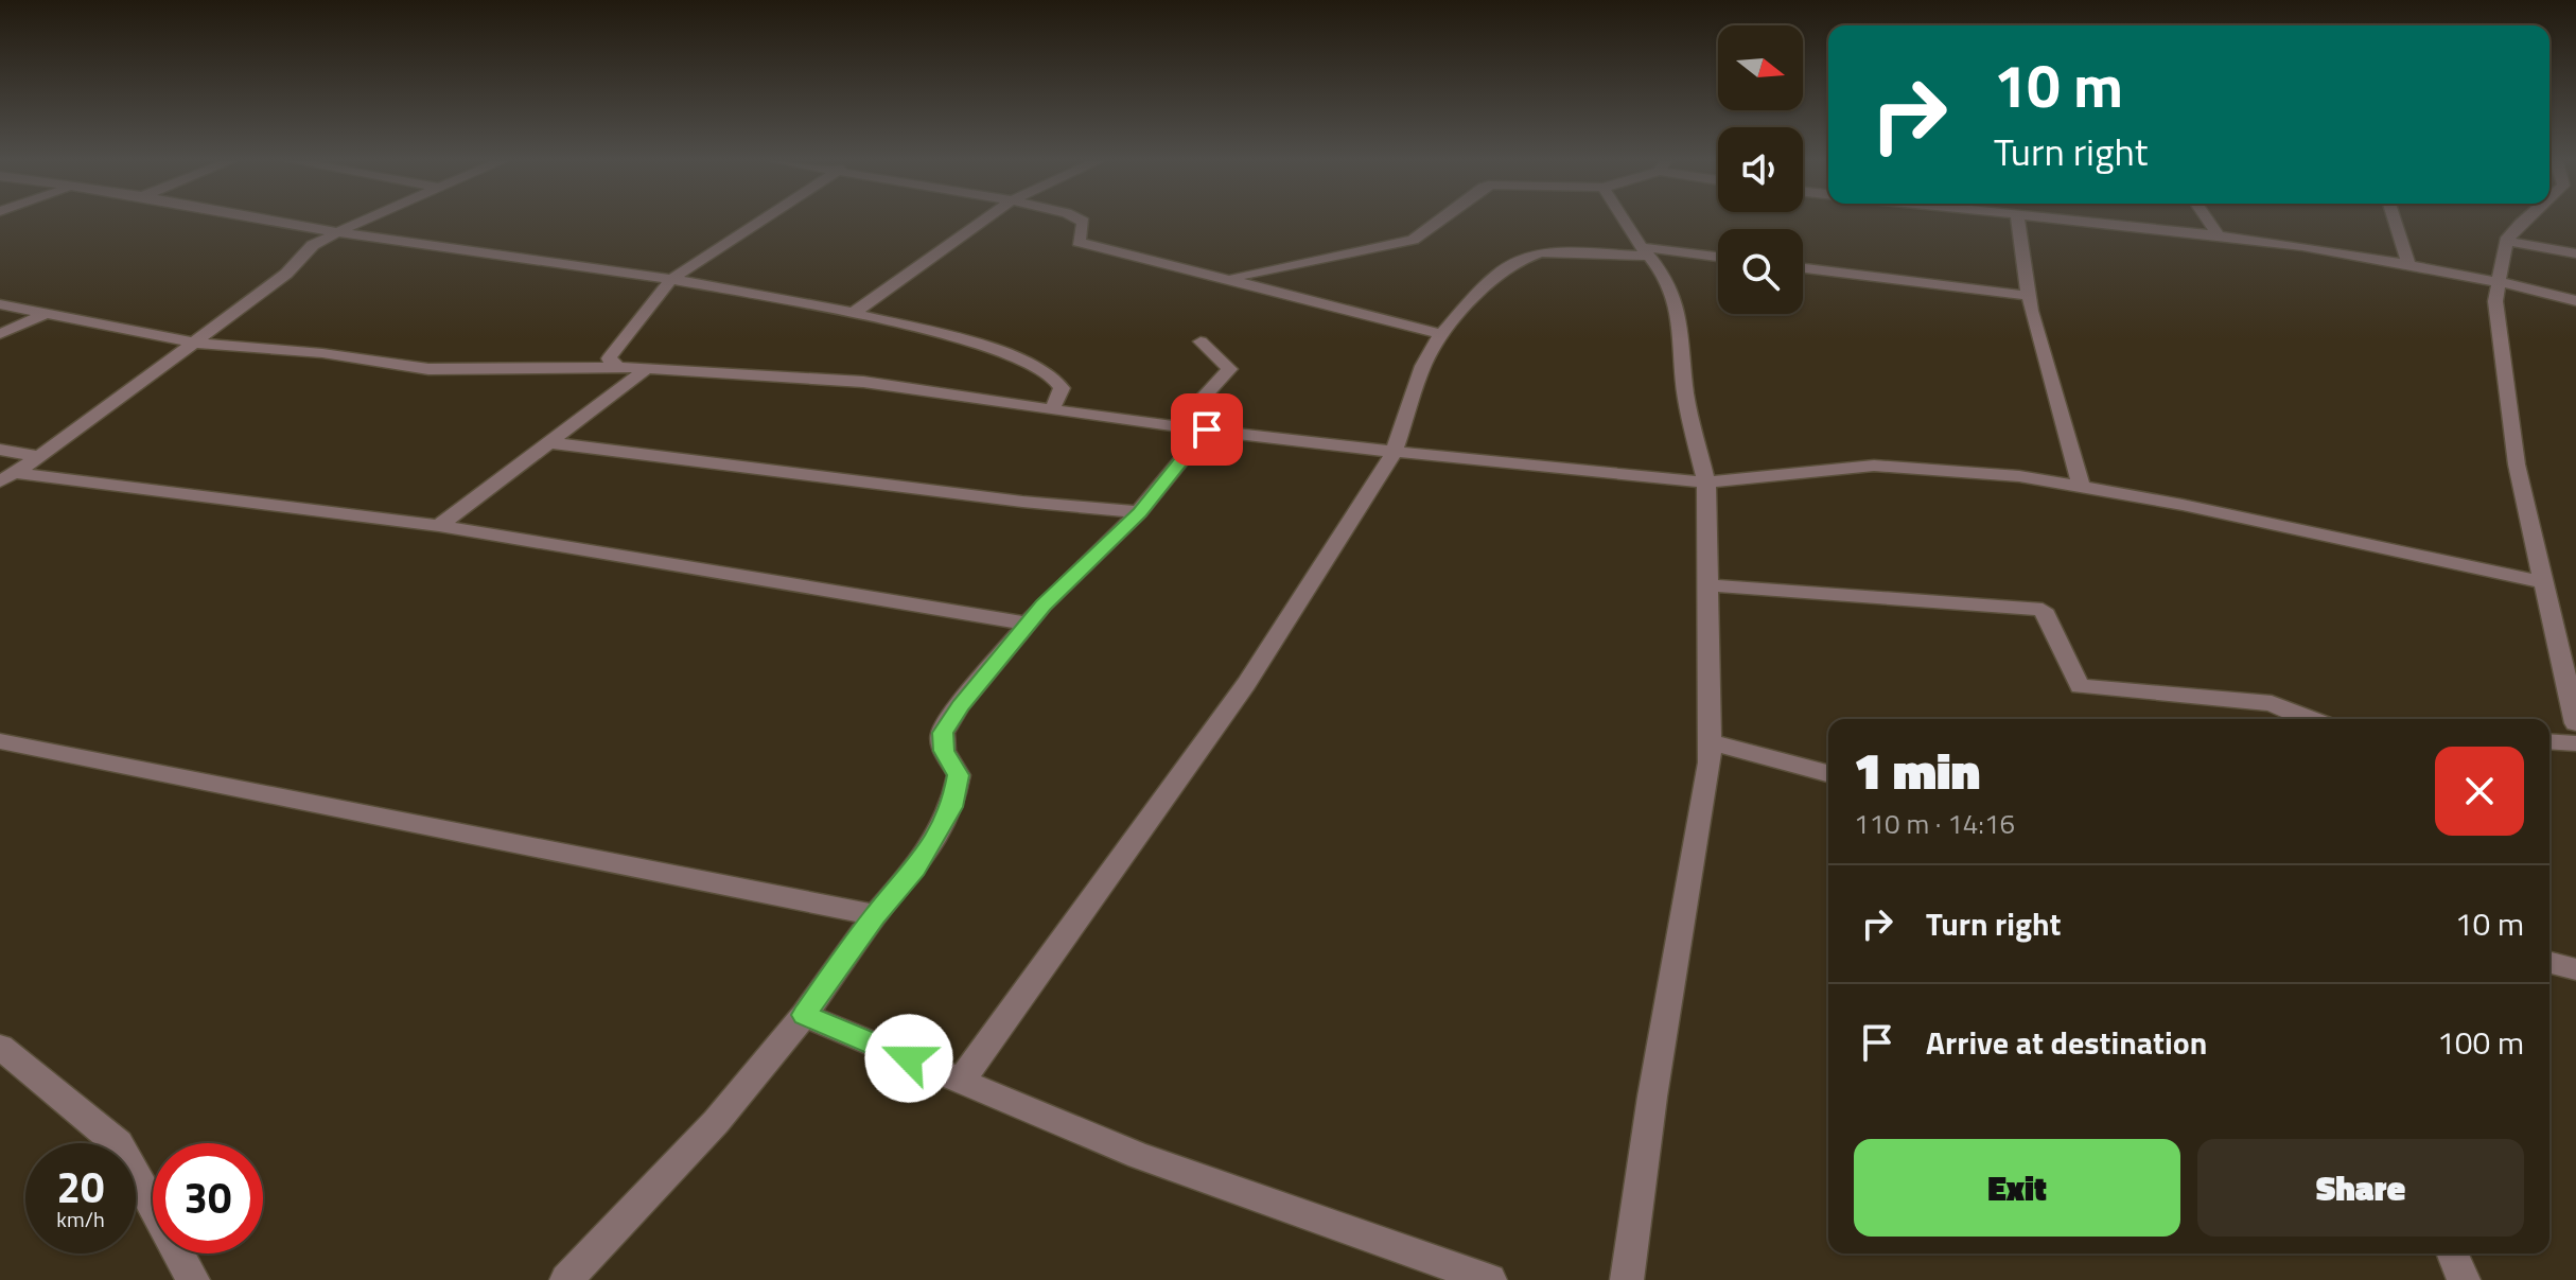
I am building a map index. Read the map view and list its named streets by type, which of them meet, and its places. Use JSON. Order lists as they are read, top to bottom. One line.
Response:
{"north":"right","page":{"turn":["10 m","Turn right"],"heading":["1 min","110 m · 14:16"],"list":[{"name":"Turn right","value":"10 m"},{"name":"Arrive at destination","value":"100 m"}],"buttons":["Exit","Share"],"speed":"20 km/h","limit":"30"}}
